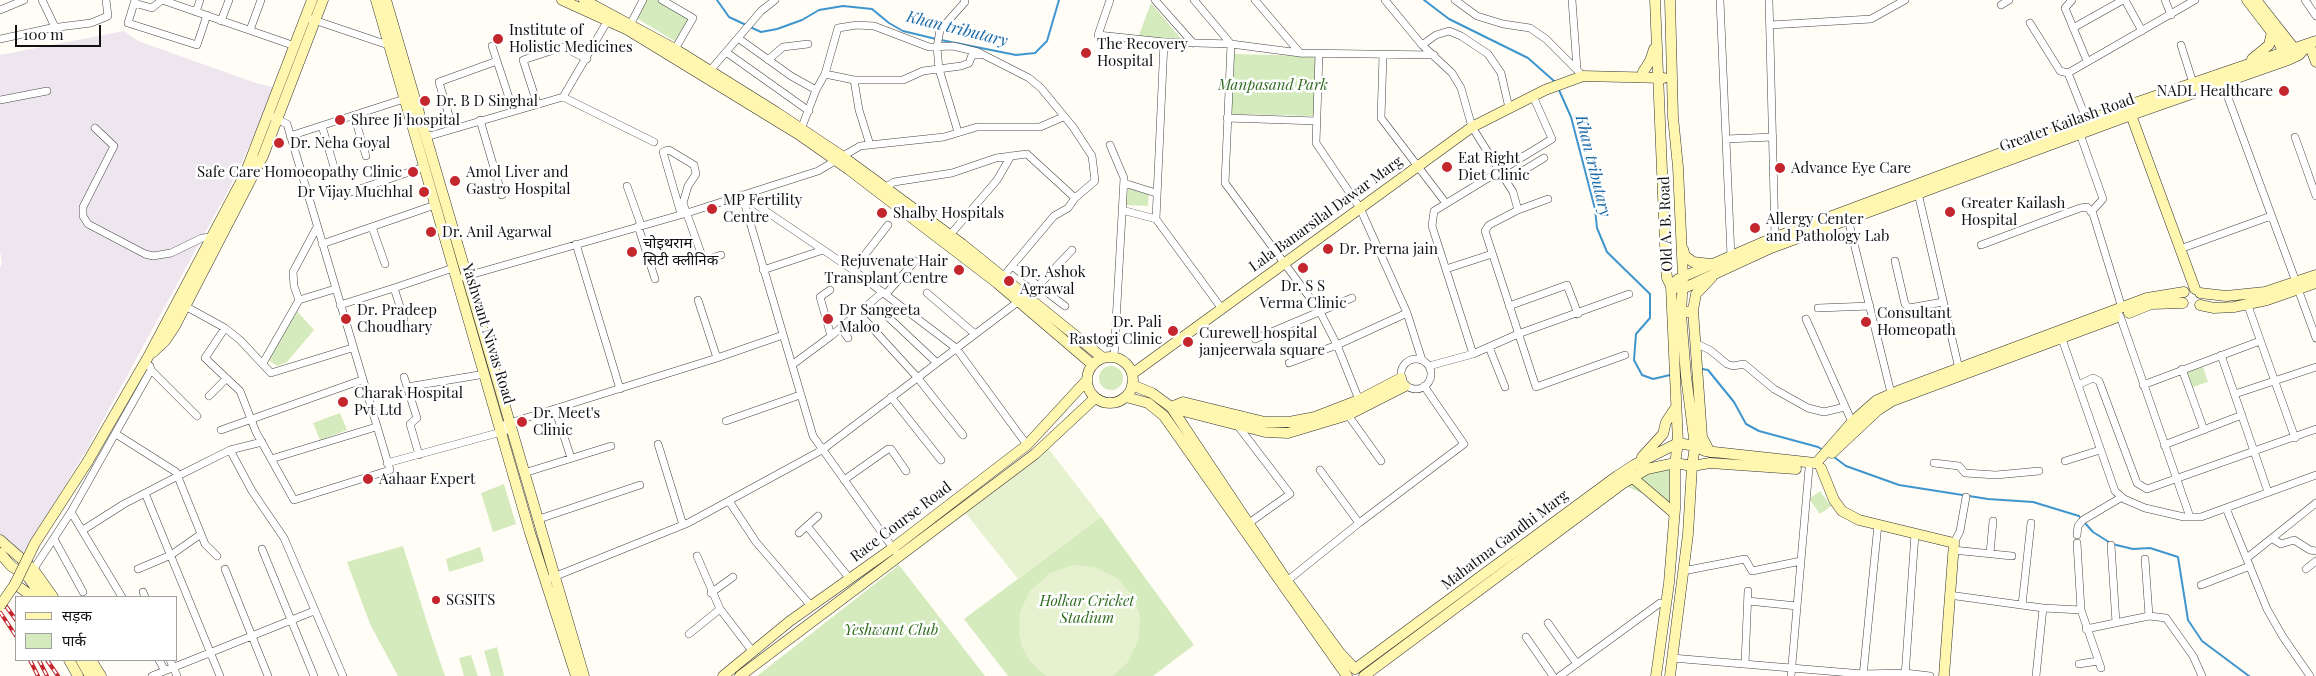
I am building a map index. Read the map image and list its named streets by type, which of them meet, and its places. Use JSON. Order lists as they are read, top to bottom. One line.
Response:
{"streets":{"main road":["Greater Kailash Road","Lala Banarsilal Dawar Marg","Old A. B. Road","Yashwant Niwas Road","Race Course Road","Mahatma Gandhi Marg"]},"crossings":[["Greater Kailash Road","Old A. B. Road"],["Lala Banarsilal Dawar Marg","Race Course Road"],["Old A. B. Road","Mahatma Gandhi Marg"]],"water":["Khan tributary"],"parks":["Manpasand Park","Holkar Cricket Stadium","Yeshwant Club"],"places":["Institute of Holistic Medicines","The Recovery Hospital","NADL Healthcare","Dr. B D Singhal","Shree Ji hospital","Dr. Neha Goyal","Eat Right Diet Clinic","Advance Eye Care","Safe Care Homoeopathy Clinic","Amol Liver and Gastro Hospital","Dr Vijay Muchhal","MP Fertility Centre","Greater Kailash Hospital","Shalby Hospitals","Allergy Center and Pathology Lab","Dr. Anil Agarwal","Dr. Prerna jain","चोइथराम सिटी क्लीनिक","Dr. S S Verma Clinic","Rejuvenate Hair Transplant Centre","Dr. Ashok Agrawal","Dr. Pradeep Choudhary","Dr Sangeeta Maloo","Consultant Homeopath","Dr. Pali Rastogi Clinic","Curewell hospital janjeerwala square","Charak Hospital Pvt Ltd","Dr. Meet's Clinic","Aahaar Expert","SGSITS"],"legend":["सड़क","पार्क"],"scale_bar":"100 m"}
